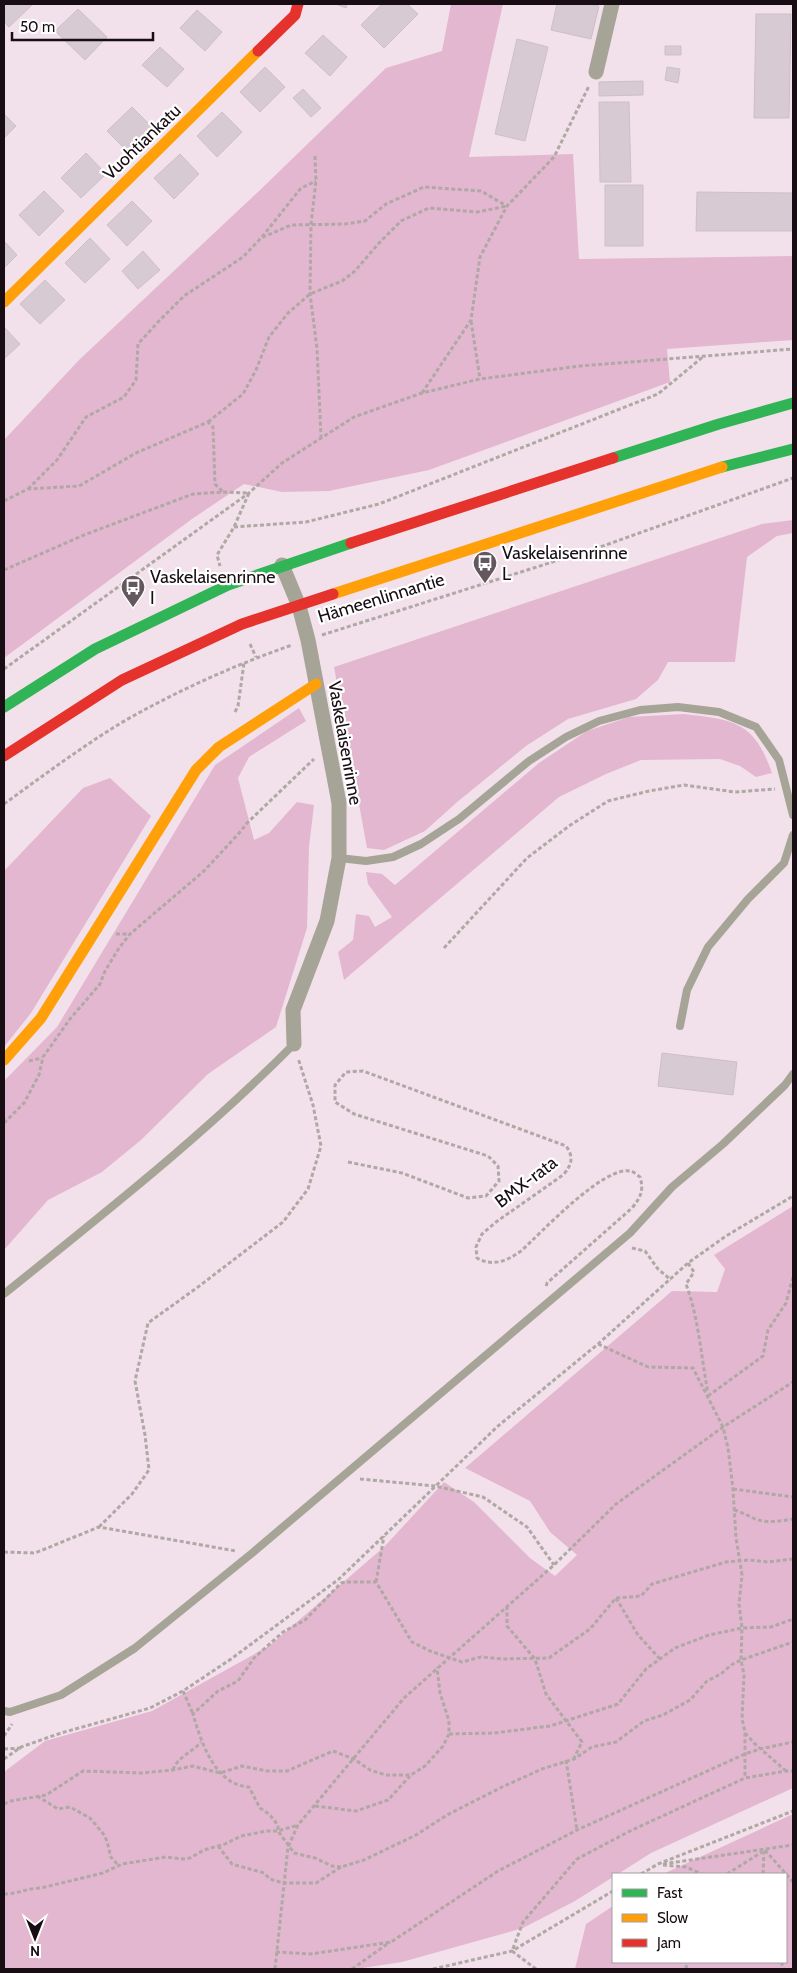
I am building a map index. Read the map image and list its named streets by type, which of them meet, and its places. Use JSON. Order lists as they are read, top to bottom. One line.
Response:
{"streets":{"main road":["Vuohtiankatu","Hämeenlinnantie"],"street":["Vaskelaisenrinne"],"path":["BMX-rata"]},"crossings":[["Hämeenlinnantie","Vaskelaisenrinne"]],"places":{"bus stop":["Vaskelaisenrinne L","Vaskelaisenrinne I"]},"legend":["Fast","Slow","Jam"],"scale_bar":"50 m","north":"bottom"}
